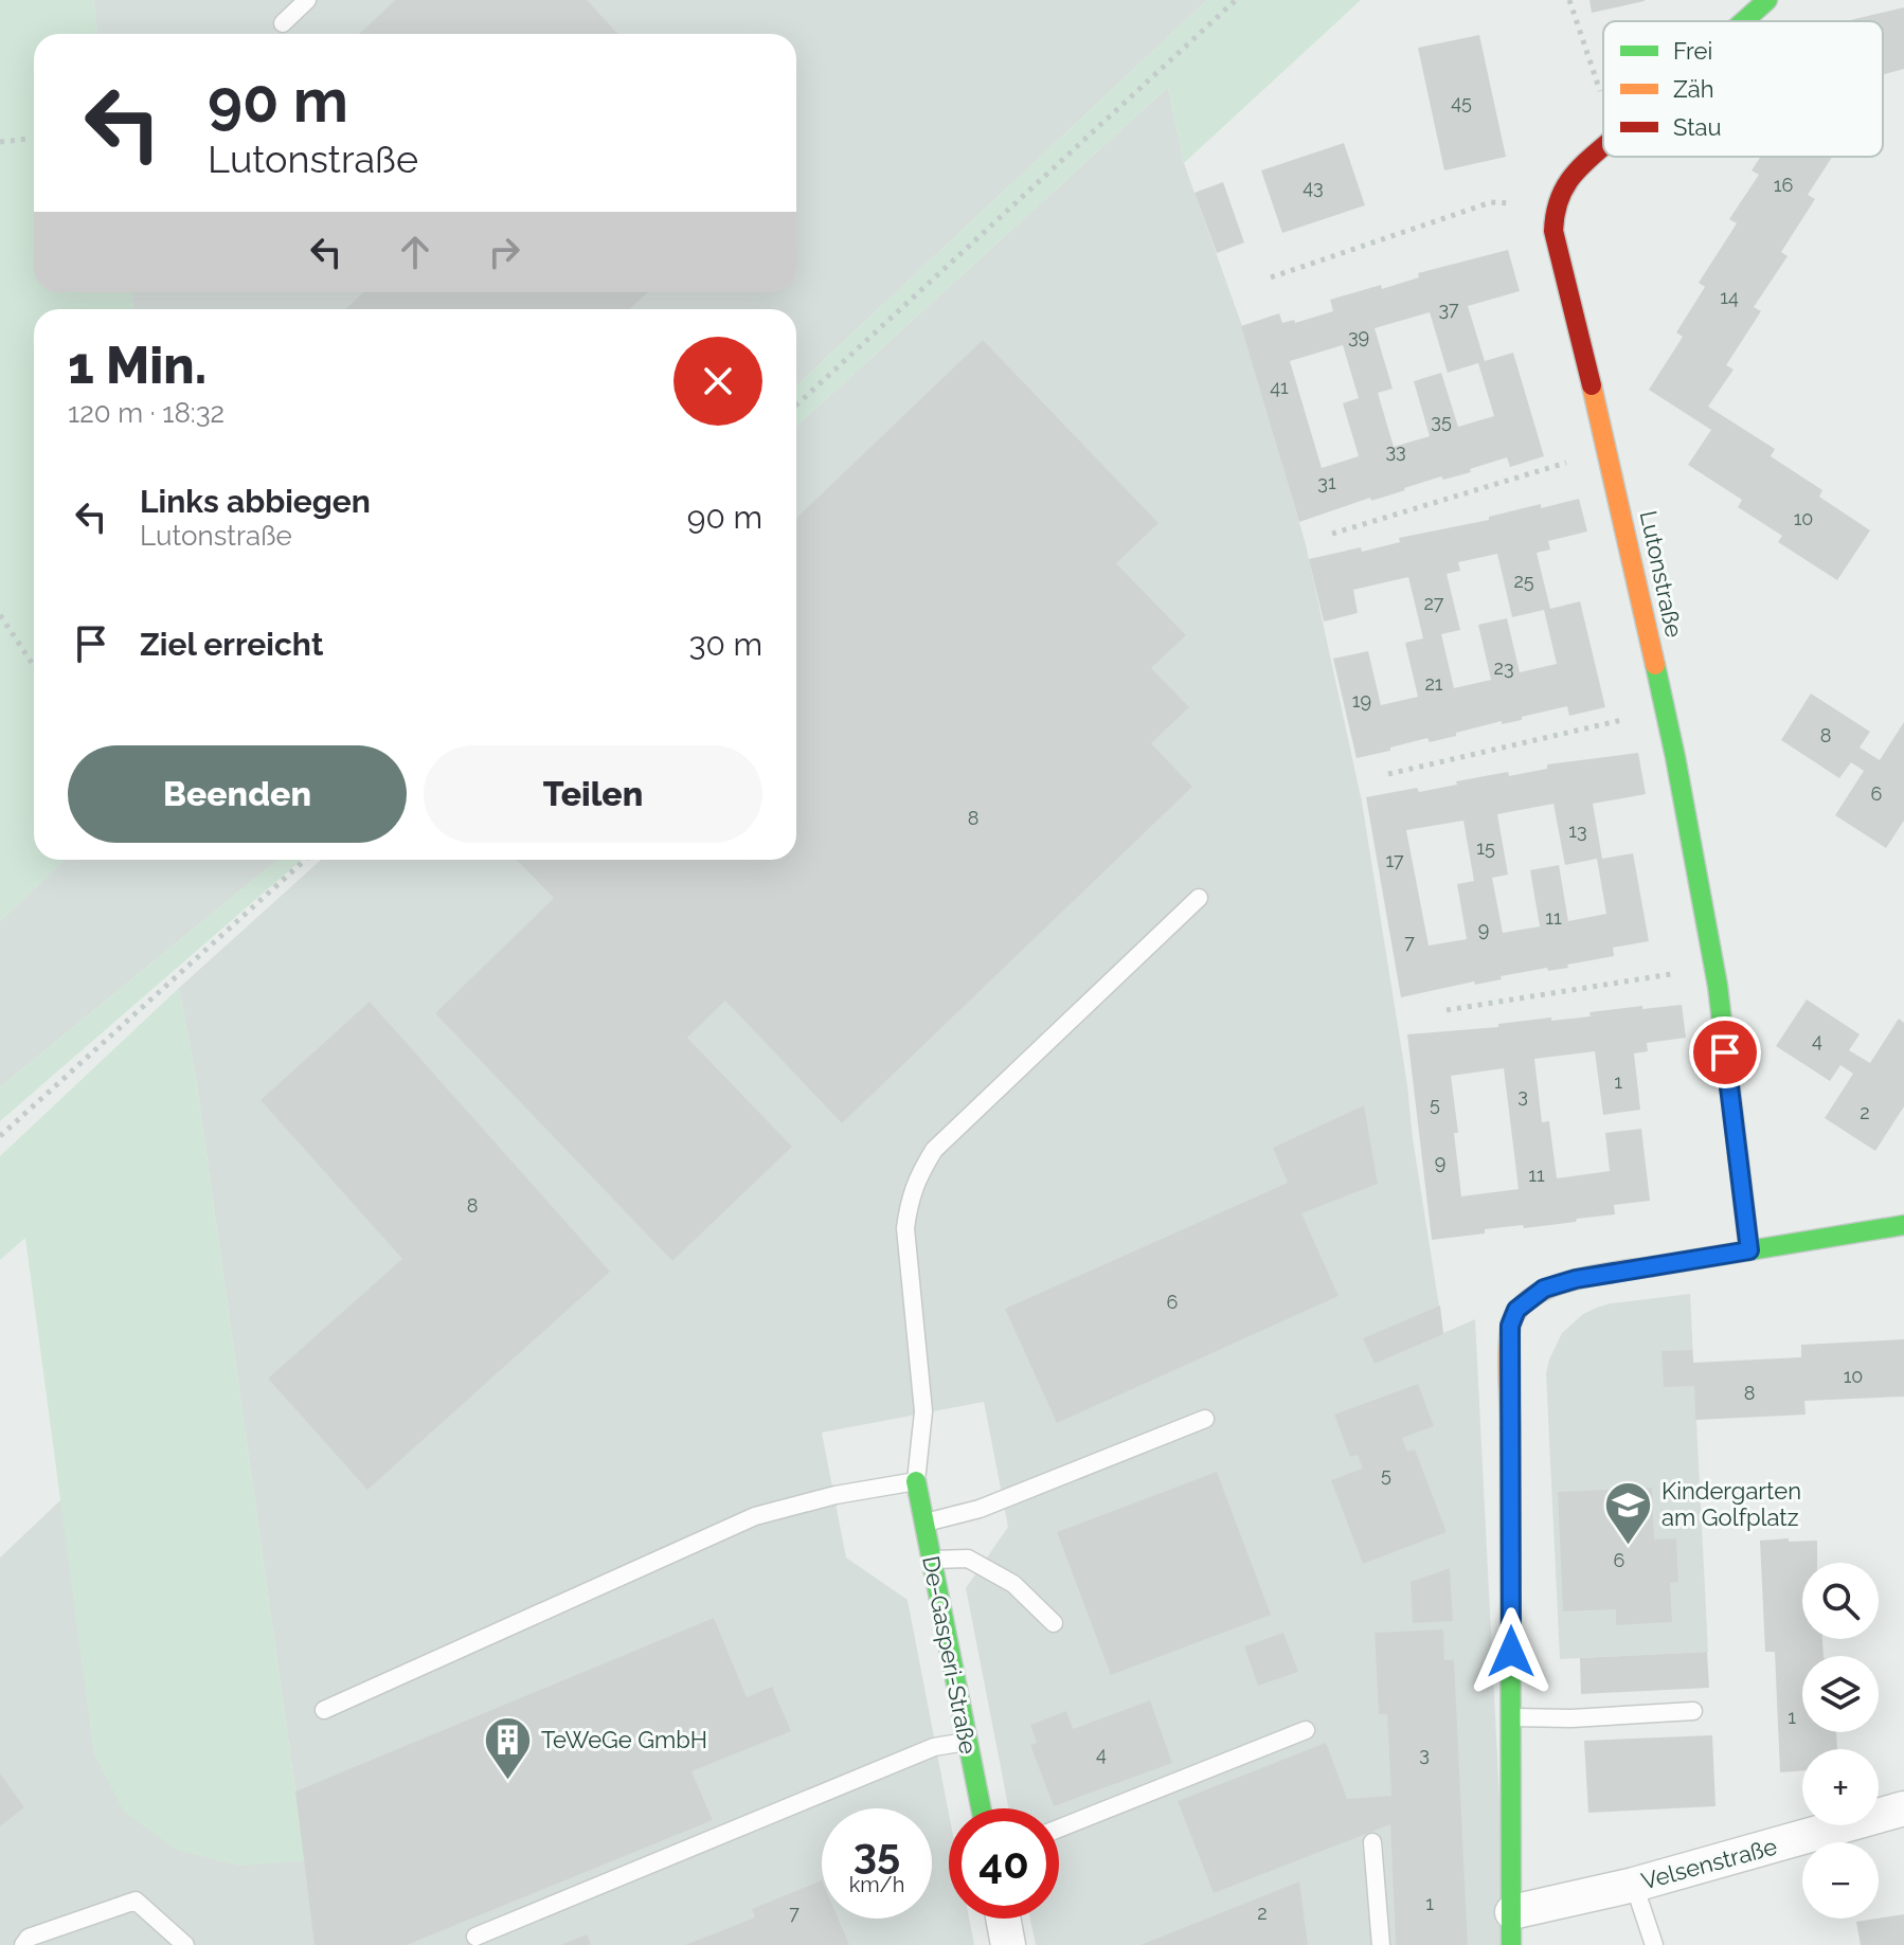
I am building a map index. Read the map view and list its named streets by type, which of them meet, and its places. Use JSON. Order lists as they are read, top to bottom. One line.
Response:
{"streets":{"street":["Lutonstraße","De-Gasperi-Straße","Velsenstraße"]},"places":{"school or university":["Kindergarten am Golfplatz"],"building":["TeWeGe GmbH"]},"house_numbers":["45","16","43","14","37","39","41","35","33","31","10","25","27","23","21","19","8","6","8","13","15","17","11","9","7","4","1","3","5","2","9","11","8","6","10","8","5","6","1","4","3","1","7","2"],"legend":["Frei","Zäh","Stau"],"page":{"turn":["90 m","Lutonstraße"],"heading":["1 Min.","120 m · 18:32"],"list":[{"name":"Links abbiegen","note":"Lutonstraße","value":"90 m"},{"name":"Ziel erreicht","value":"30 m"}],"buttons":["Beenden","Teilen"],"map_buttons":["+","−"],"speed":"35 km/h","limit":"40"}}
